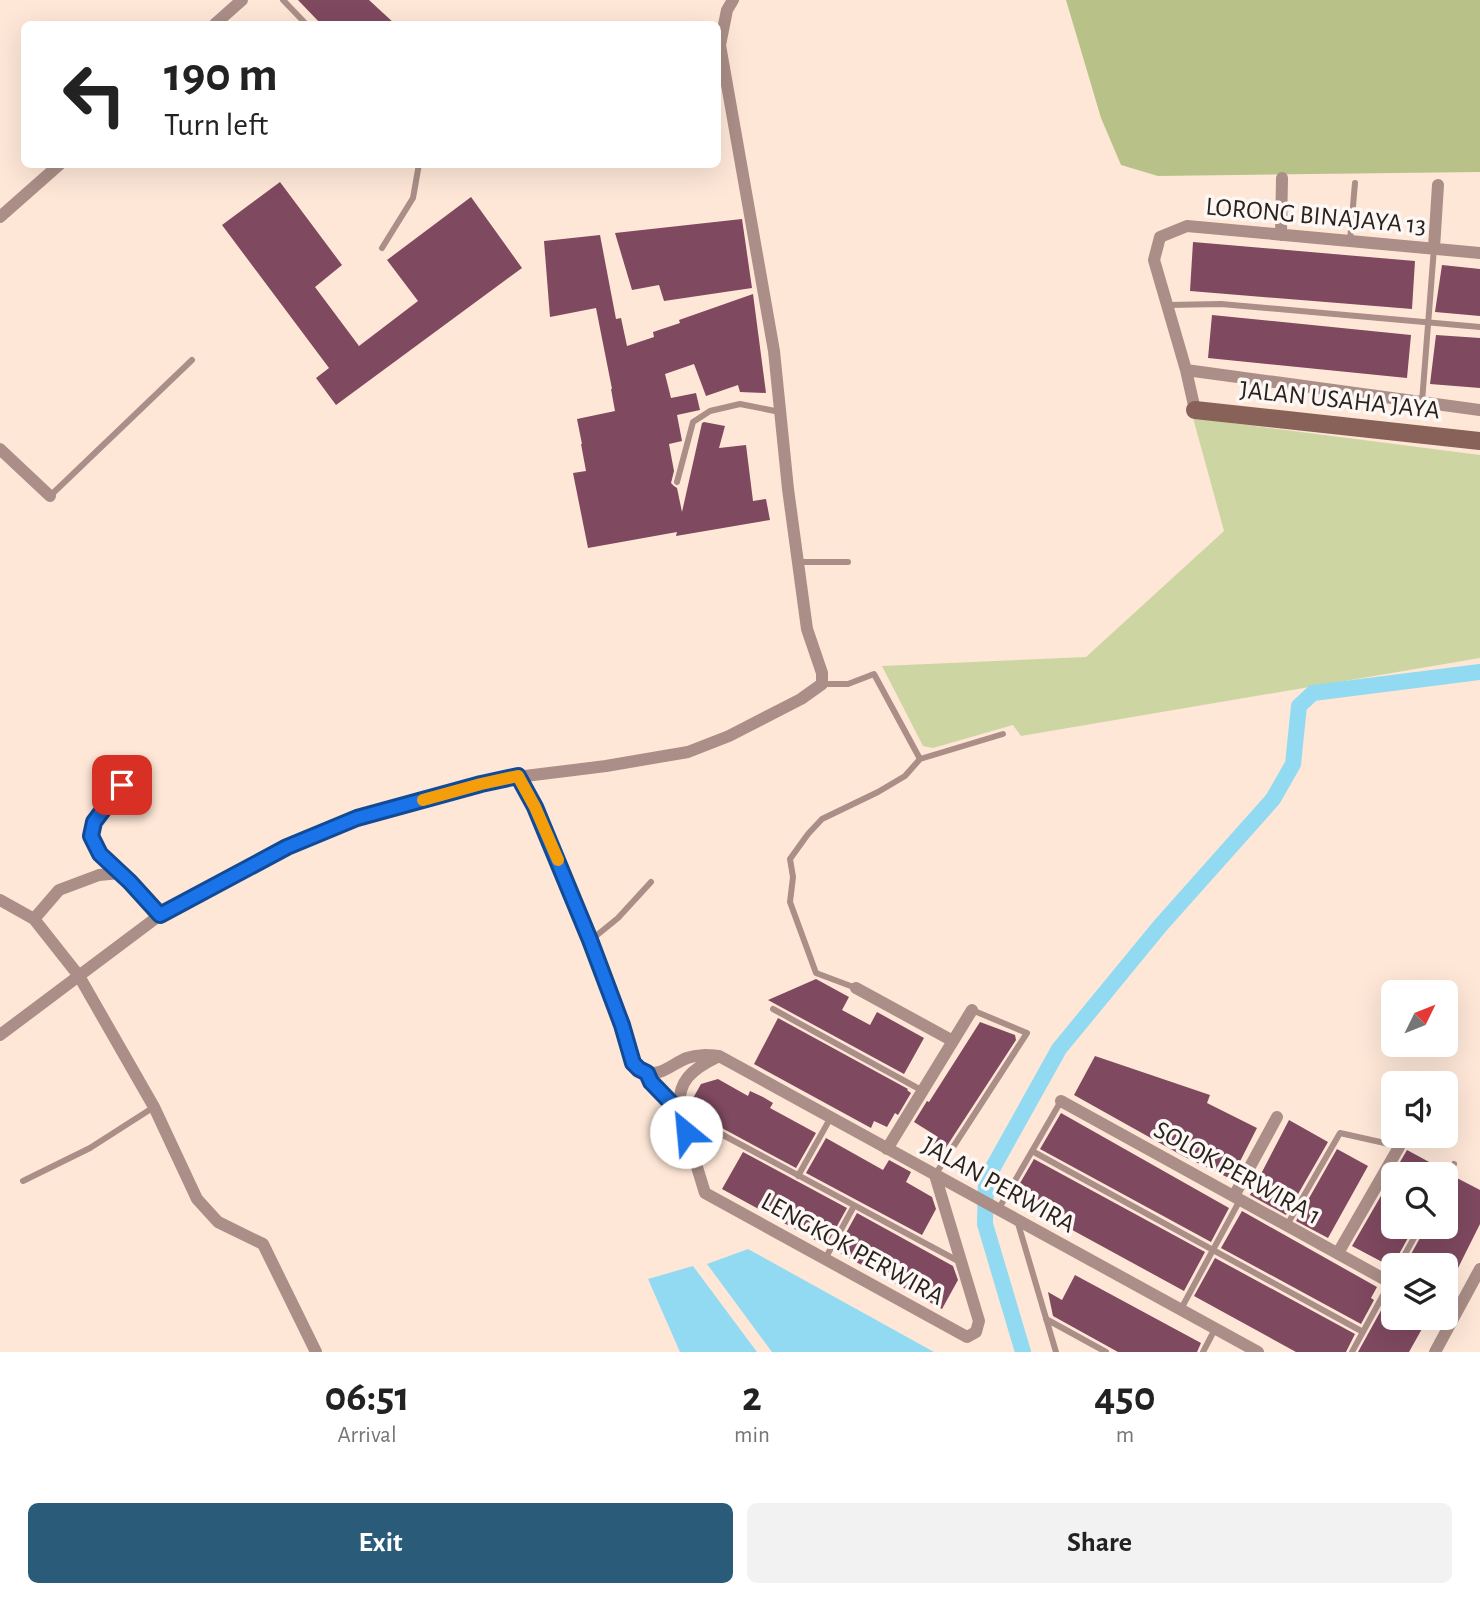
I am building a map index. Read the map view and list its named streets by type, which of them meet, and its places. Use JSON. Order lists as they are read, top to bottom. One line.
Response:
{"streets":{"street":["LORONG BINAJAYA 13","JALAN USAHA JAYA","SOLOK PERWIRA 1","JALAN PERWIRA","LENGKOK PERWIRA"]},"crossings":[["LORONG BINAJAYA 13","JALAN USAHA JAYA"],["JALAN PERWIRA","LENGKOK PERWIRA"]],"north":"top right","page":{"turn":["190 m","Turn left"],"eta":["06:51","Arrival","2","min","450","m"],"buttons":["Exit","Share"]}}
